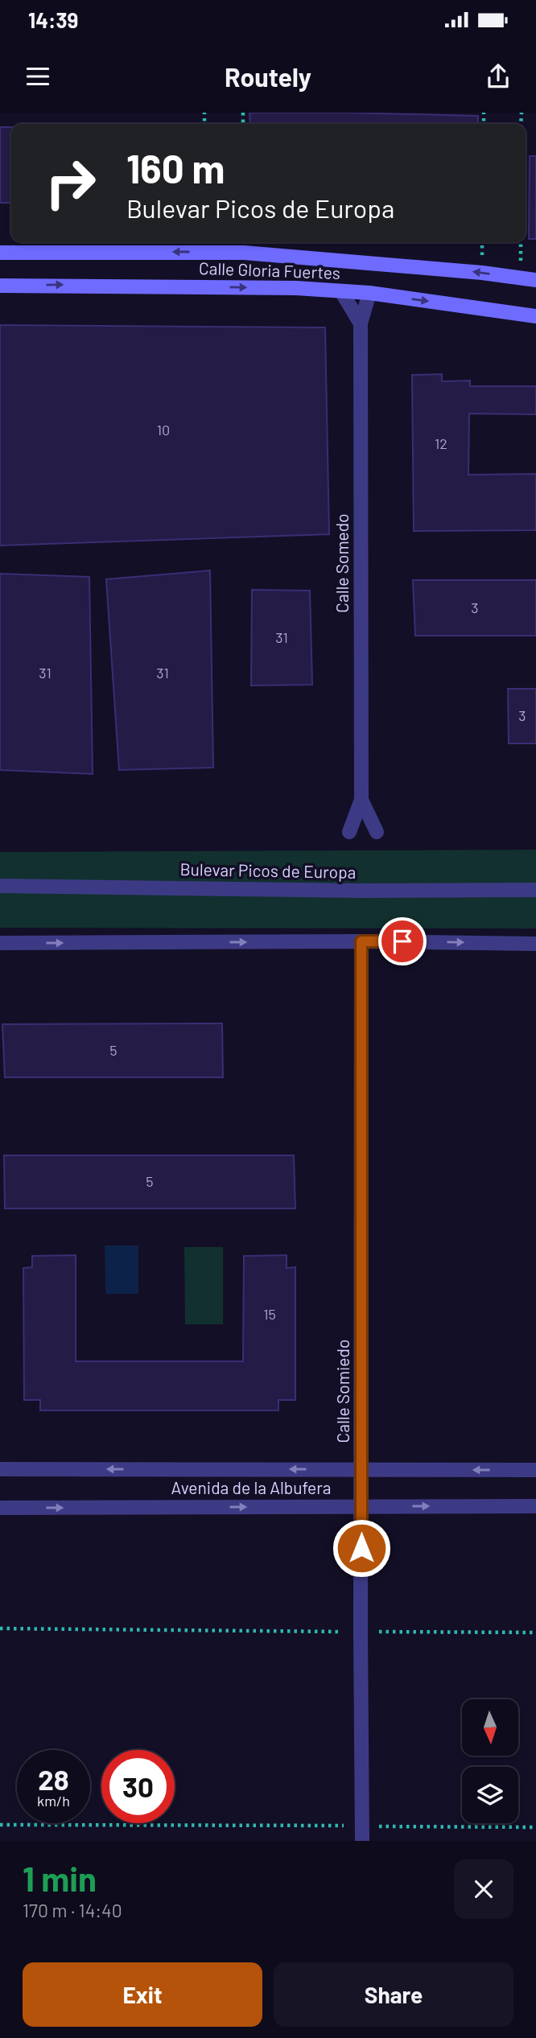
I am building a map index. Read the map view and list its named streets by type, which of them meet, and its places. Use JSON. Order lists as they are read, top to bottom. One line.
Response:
{"streets":{"main road":["Calle Gloria Fuertes"],"street":["Calle Somedo","Bulevar Picos de Europa","Calle Somiedo","Avenida de la Albufera"]},"crossings":[["Calle Gloria Fuertes","Calle Somedo"],["Calle Somiedo","Avenida de la Albufera"]],"house_numbers":["10","12","3","31","31","31","3","5","5","15"],"north":"bottom","page":{"status":"14:39","header":"Routely","turn":["160 m","Bulevar Picos de Europa"],"speed":"28 km/h","limit":"30","heading":["1 min","170 m · 14:40"],"buttons":["Exit","Share"]}}
